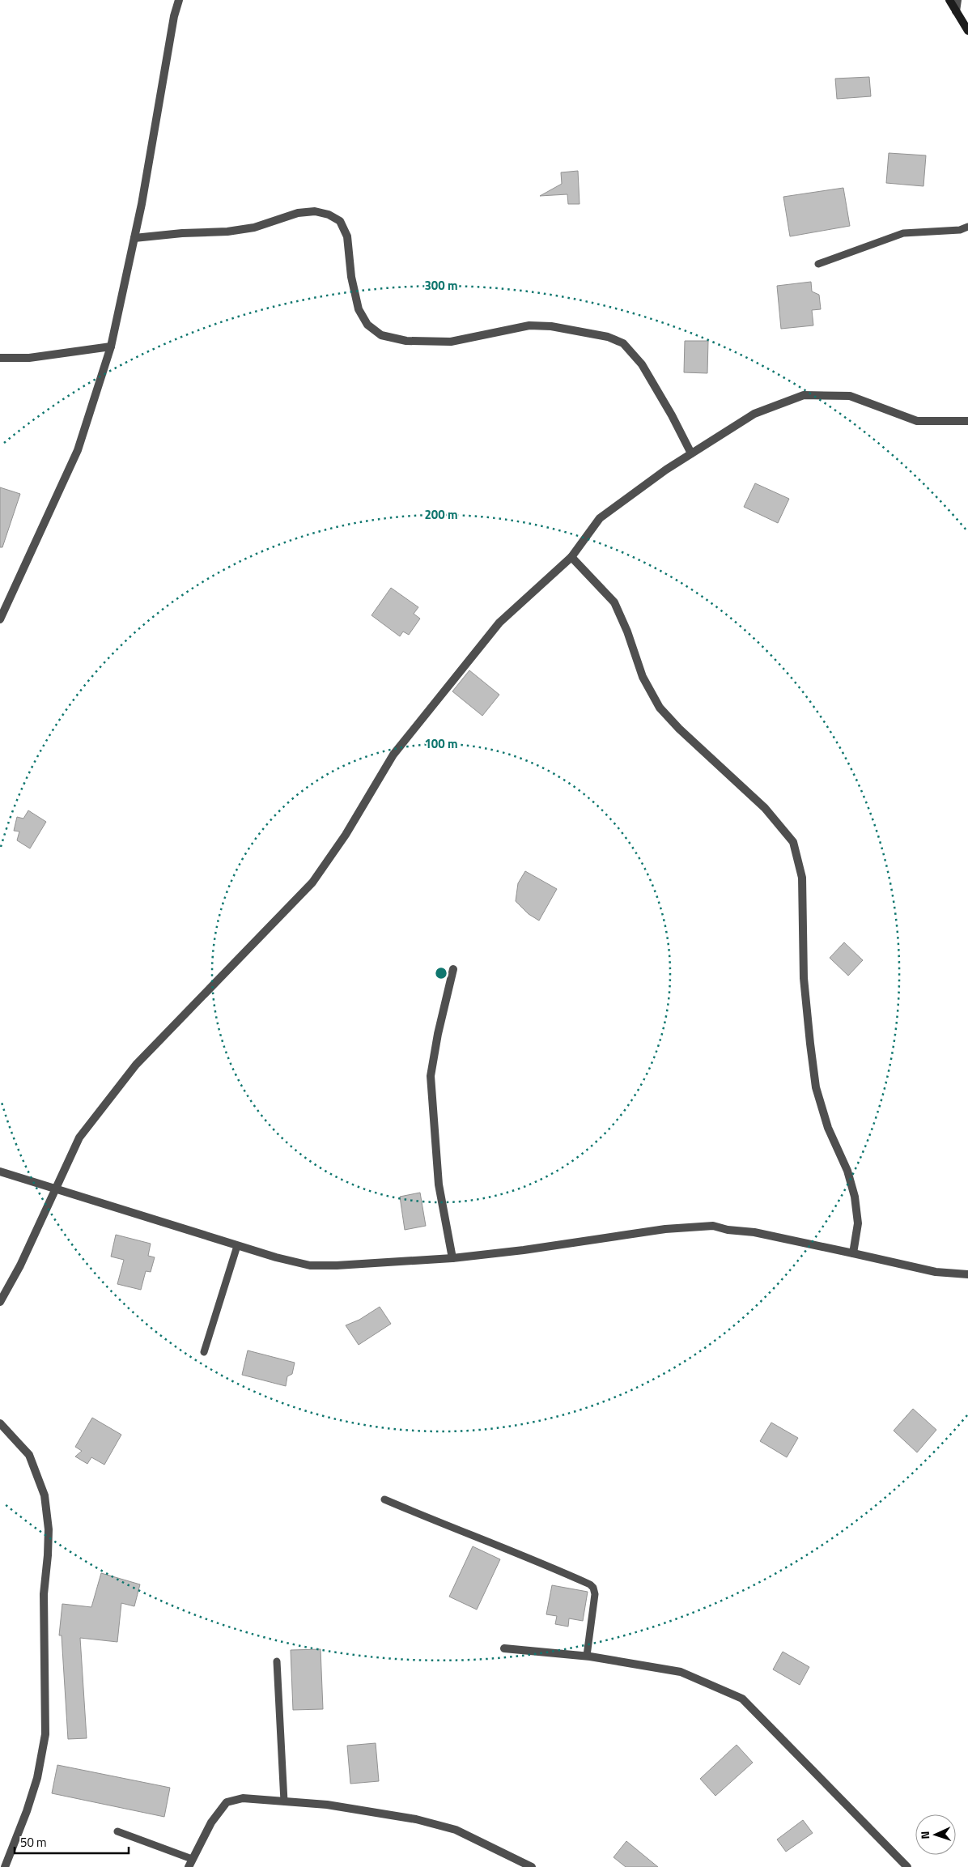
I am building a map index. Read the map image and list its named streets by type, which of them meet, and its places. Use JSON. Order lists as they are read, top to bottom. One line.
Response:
{"scale_bar":"50 m","north":"left","rings":["300 m","200 m","100 m"]}
